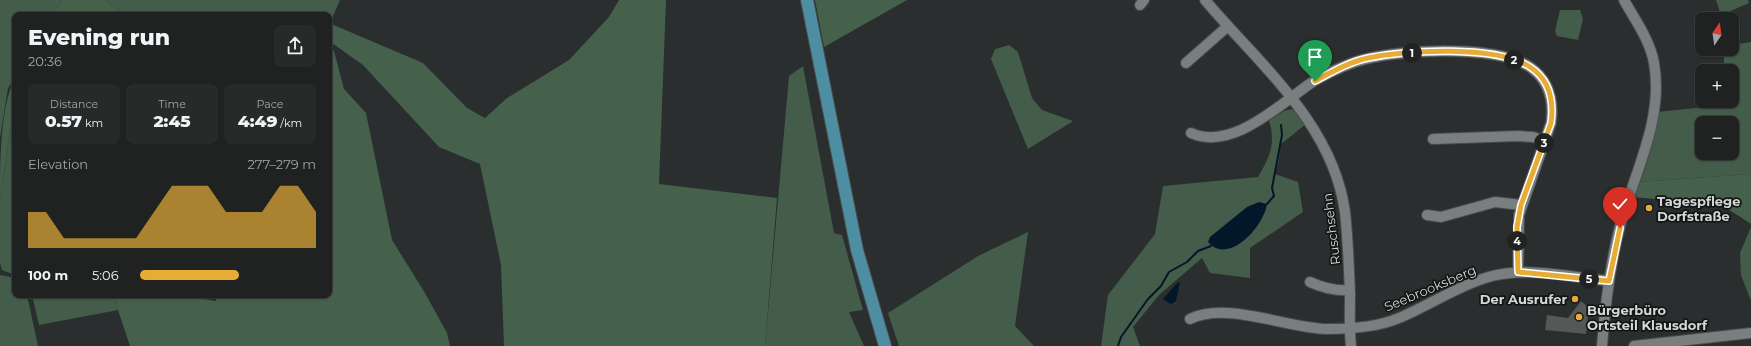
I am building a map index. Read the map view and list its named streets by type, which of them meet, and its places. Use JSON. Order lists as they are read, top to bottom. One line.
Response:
{"streets":{"street":["Ruschsehn","Seebrooksberg"]},"crossings":[["Ruschsehn","Seebrooksberg"]],"places":["Tagespflege Dorfstraße","Der Ausrufer","Bürgerbüro Ortsteil Klausdorf"],"north":"top","page":{"map_buttons":["+","−"],"heading":["Evening run","20:36"],"pins":["1","2","3","4","5"],"stats":[["Distance","0.57 km"],["Time","2:45"],["Pace","4:49 /km"]],"chart":["Elevation","277–279 m"],"list":[{"name":"100 m","note":"5:06"}]}}
